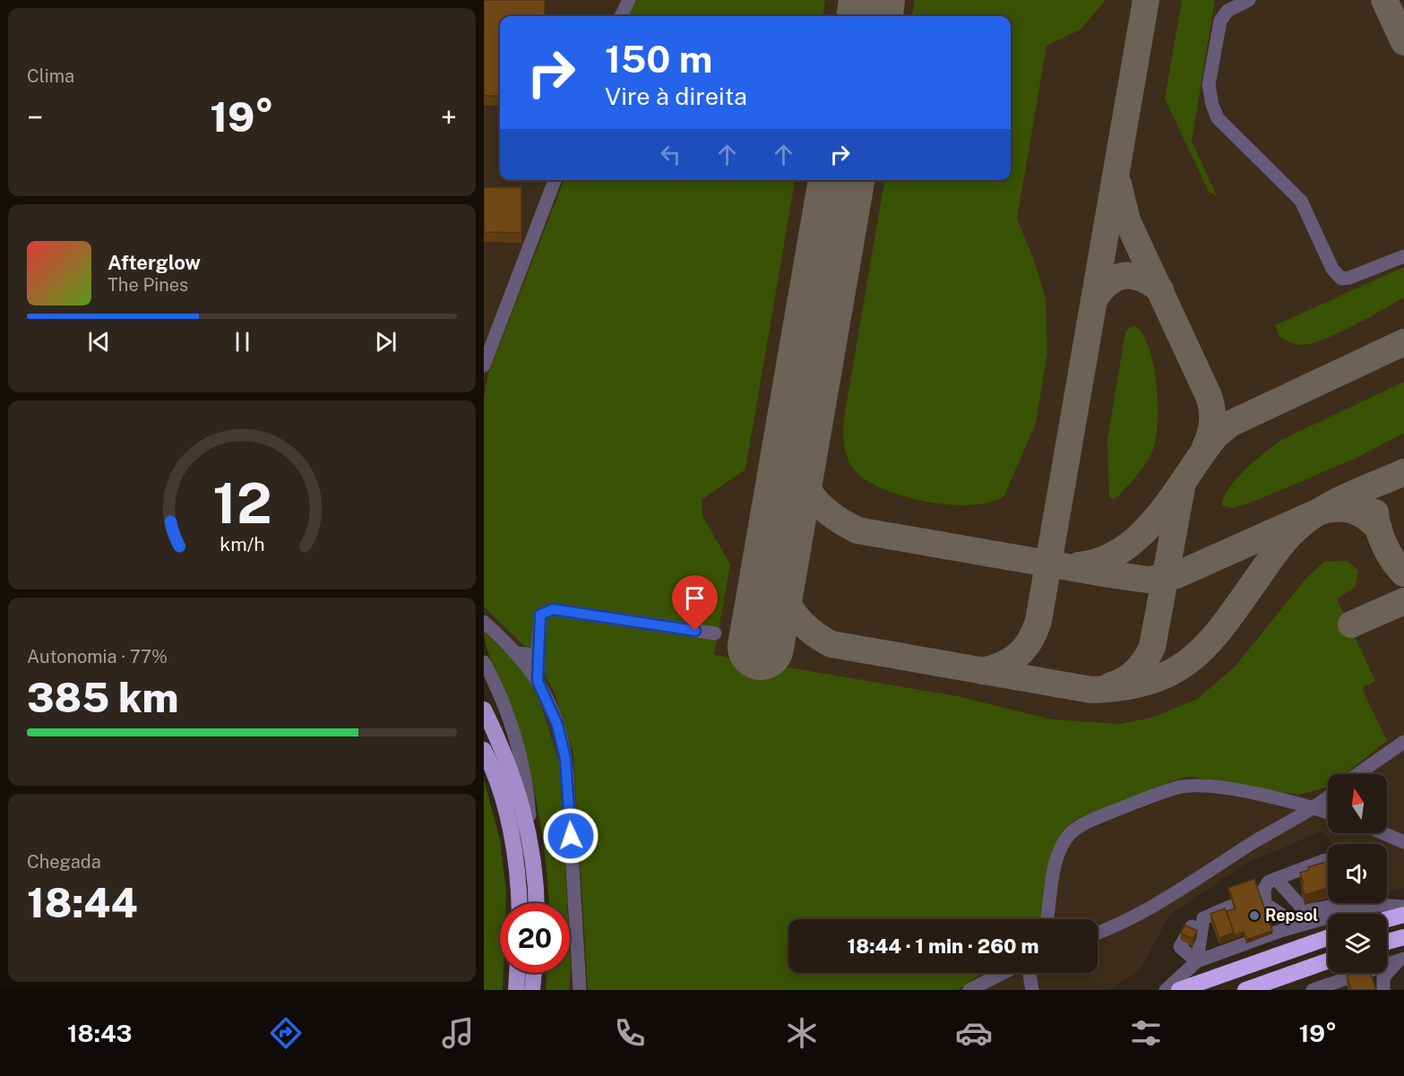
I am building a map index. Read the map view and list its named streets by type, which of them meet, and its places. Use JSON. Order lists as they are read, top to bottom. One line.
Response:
{"places":["Repsol"],"north":"top","page":{"tile":["Clima",["Autonomia · 77%","385 km"],["Chegada","18:44"]],"turn":["150 m","Vire à direita"],"heat":["−","19°","+"],"song":["Afterglow","The Pines"],"limit":"20","trip":"18:44 · 1 min · 260 m","tabs":["18:43","19°"],"gauge":["12","km/h"]}}
